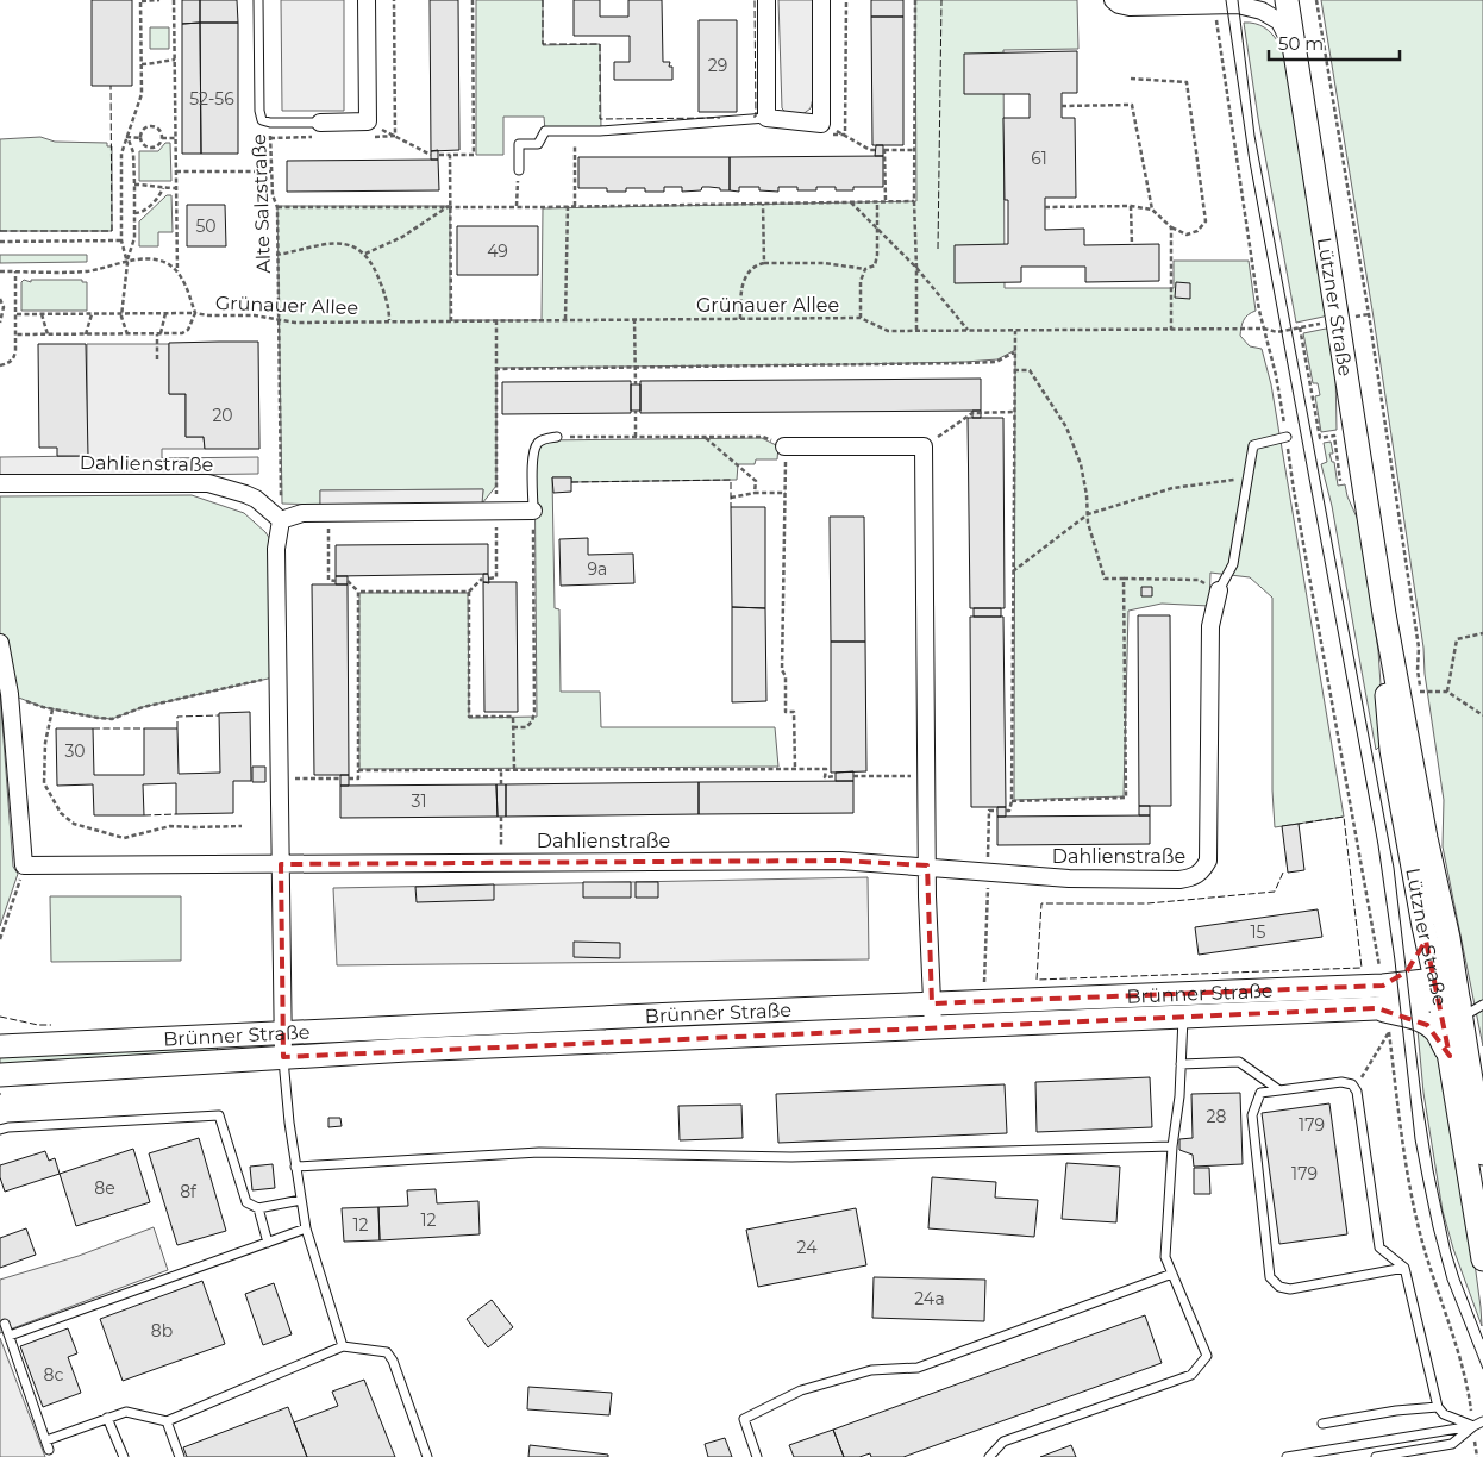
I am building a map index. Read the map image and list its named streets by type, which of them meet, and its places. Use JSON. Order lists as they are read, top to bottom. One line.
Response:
{"streets":{"main road":["Lützner Straße","Brünner Straße"],"street":["Dahlienstraße"],"path":["Alte Salzstraße","Grünauer Allee"]},"crossings":[["Alte Salzstraße","Grünauer Allee"],["Grünauer Allee","Lützner Straße"],["Lützner Straße","Brünner Straße"]],"house_numbers":["29","52-56","61","50","49","20","9a","30","31","15","28","179","179","8e","8f","12","12","24","24a","8b","8c"],"scale_bar":"50 m"}
